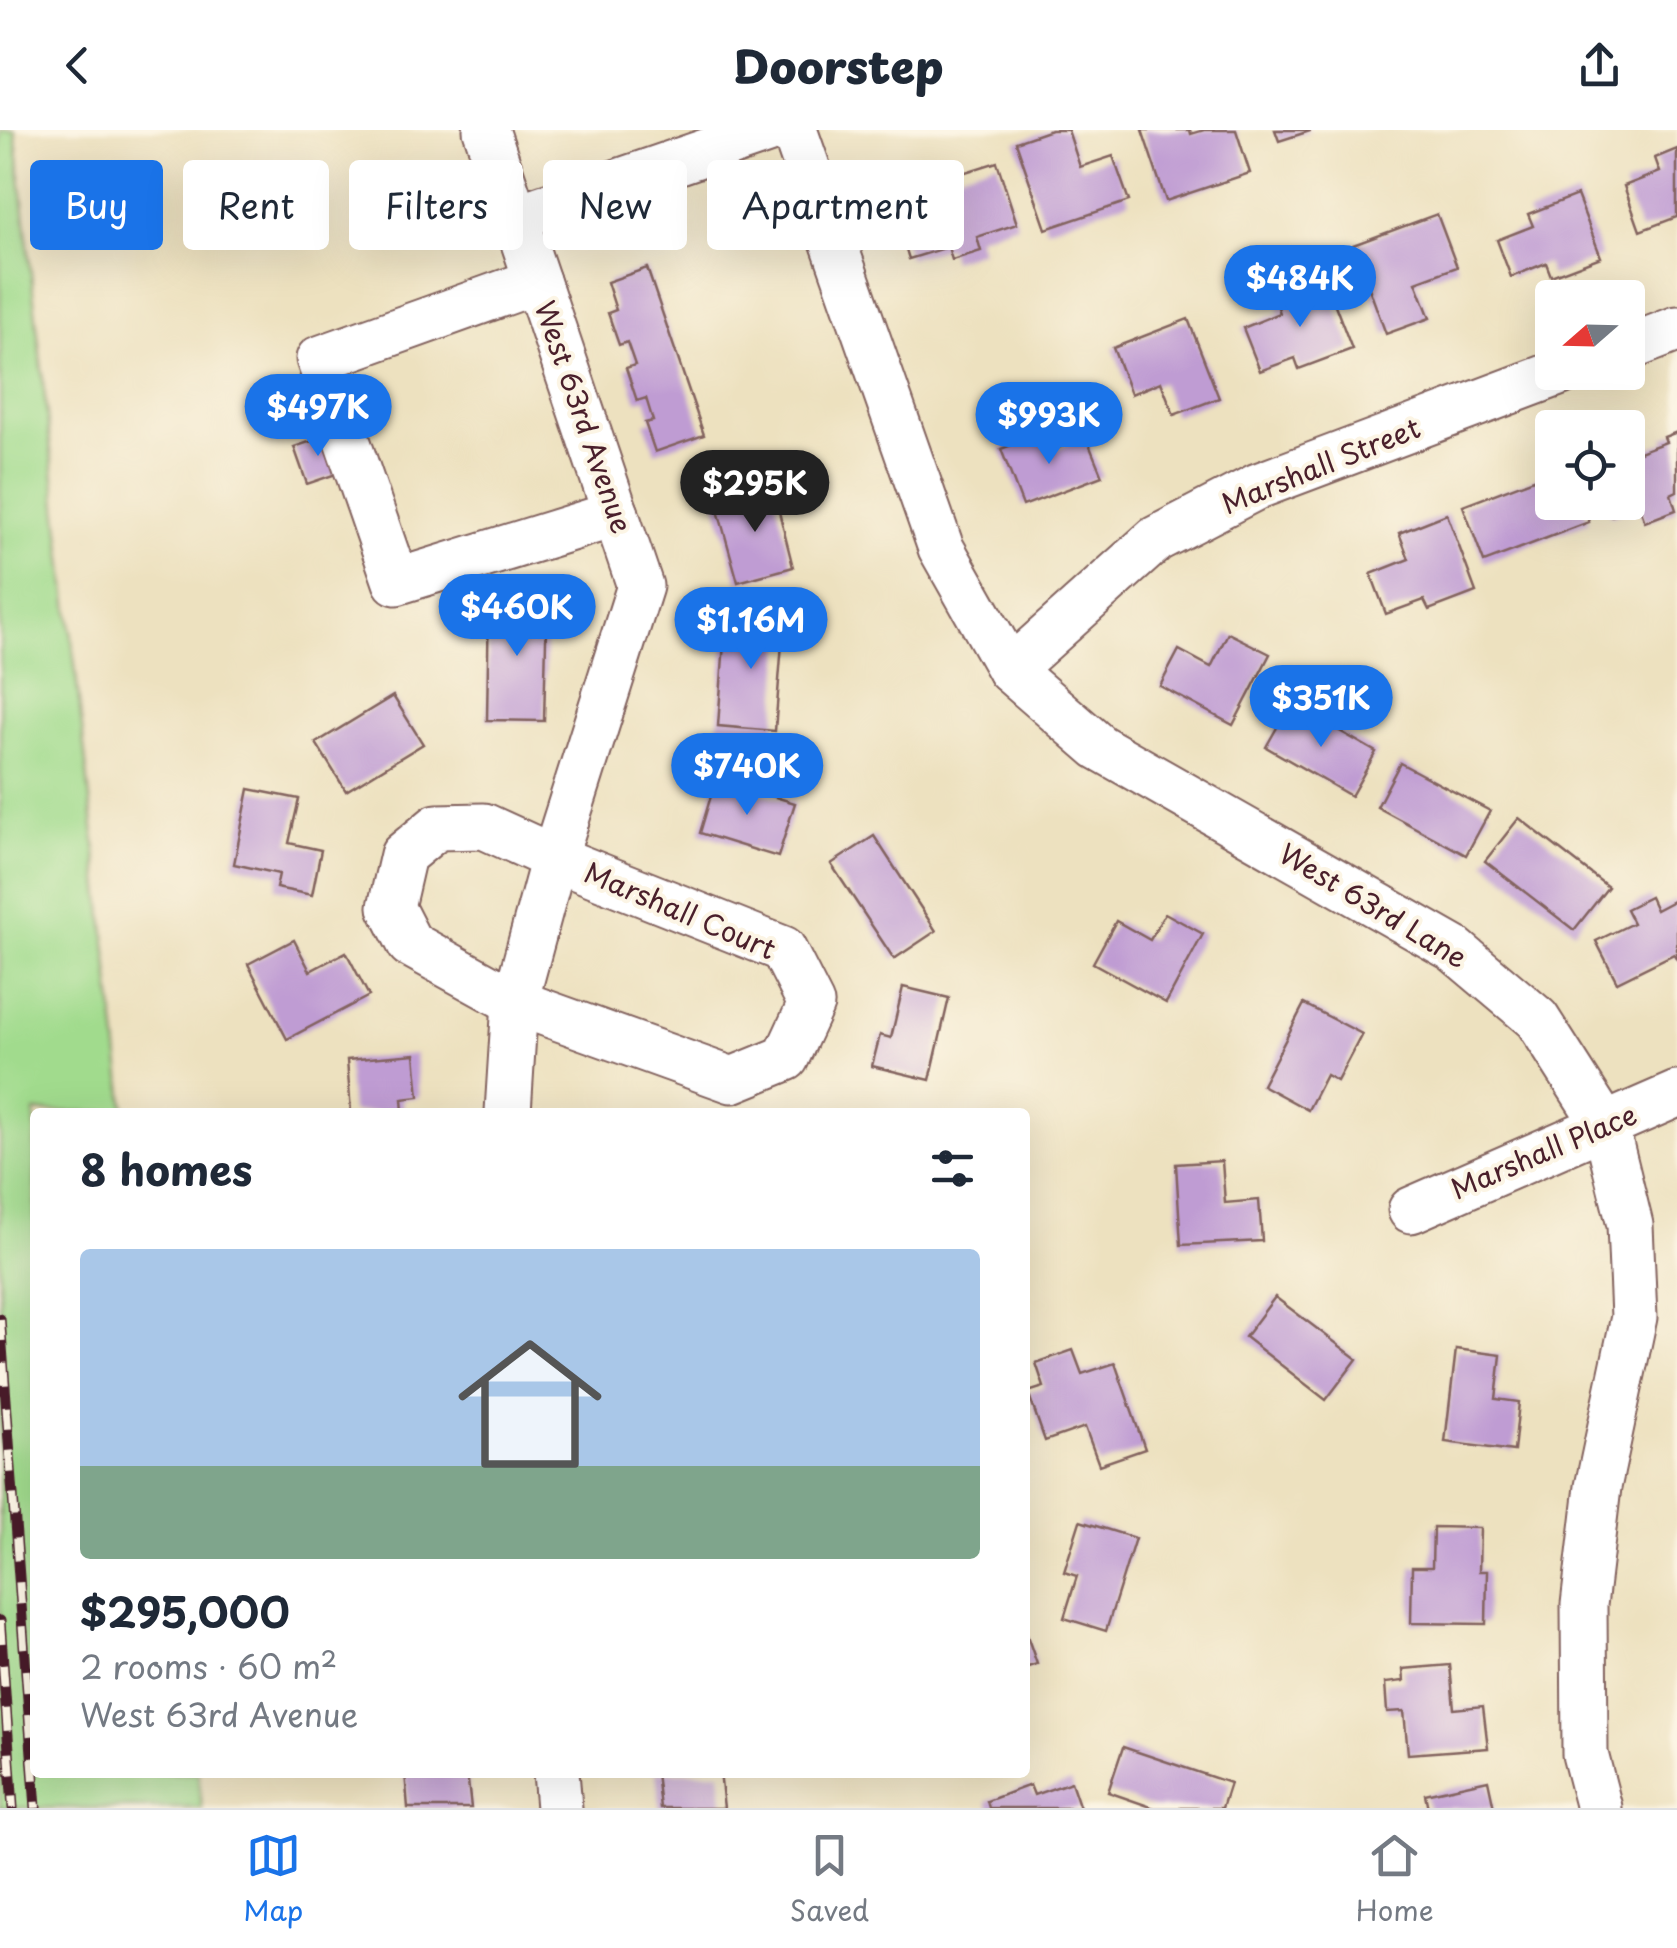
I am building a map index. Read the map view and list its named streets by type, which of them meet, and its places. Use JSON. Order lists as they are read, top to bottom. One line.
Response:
{"streets":{"street":["West 63rd Avenue","Marshall Street","West 63rd Lane","Marshall Court","Marshall Place"]},"crossings":[["West 63rd Avenue","Marshall Court"],["Marshall Street","West 63rd Lane"],["West 63rd Lane","Marshall Place"]],"north":"left","page":{"header":"Doorstep","chip":["Buy","Rent","Filters","New","Apartment"],"price":["$484K","$497K","$993K","$295K","$460K","$1.16M","$351K","$740K"],"heading":"8 homes","list":[{"name":"$295,000","note":"2 rooms · 60 m² · West 63rd Avenue"}],"tabs":["Map","Saved","Home"]}}
